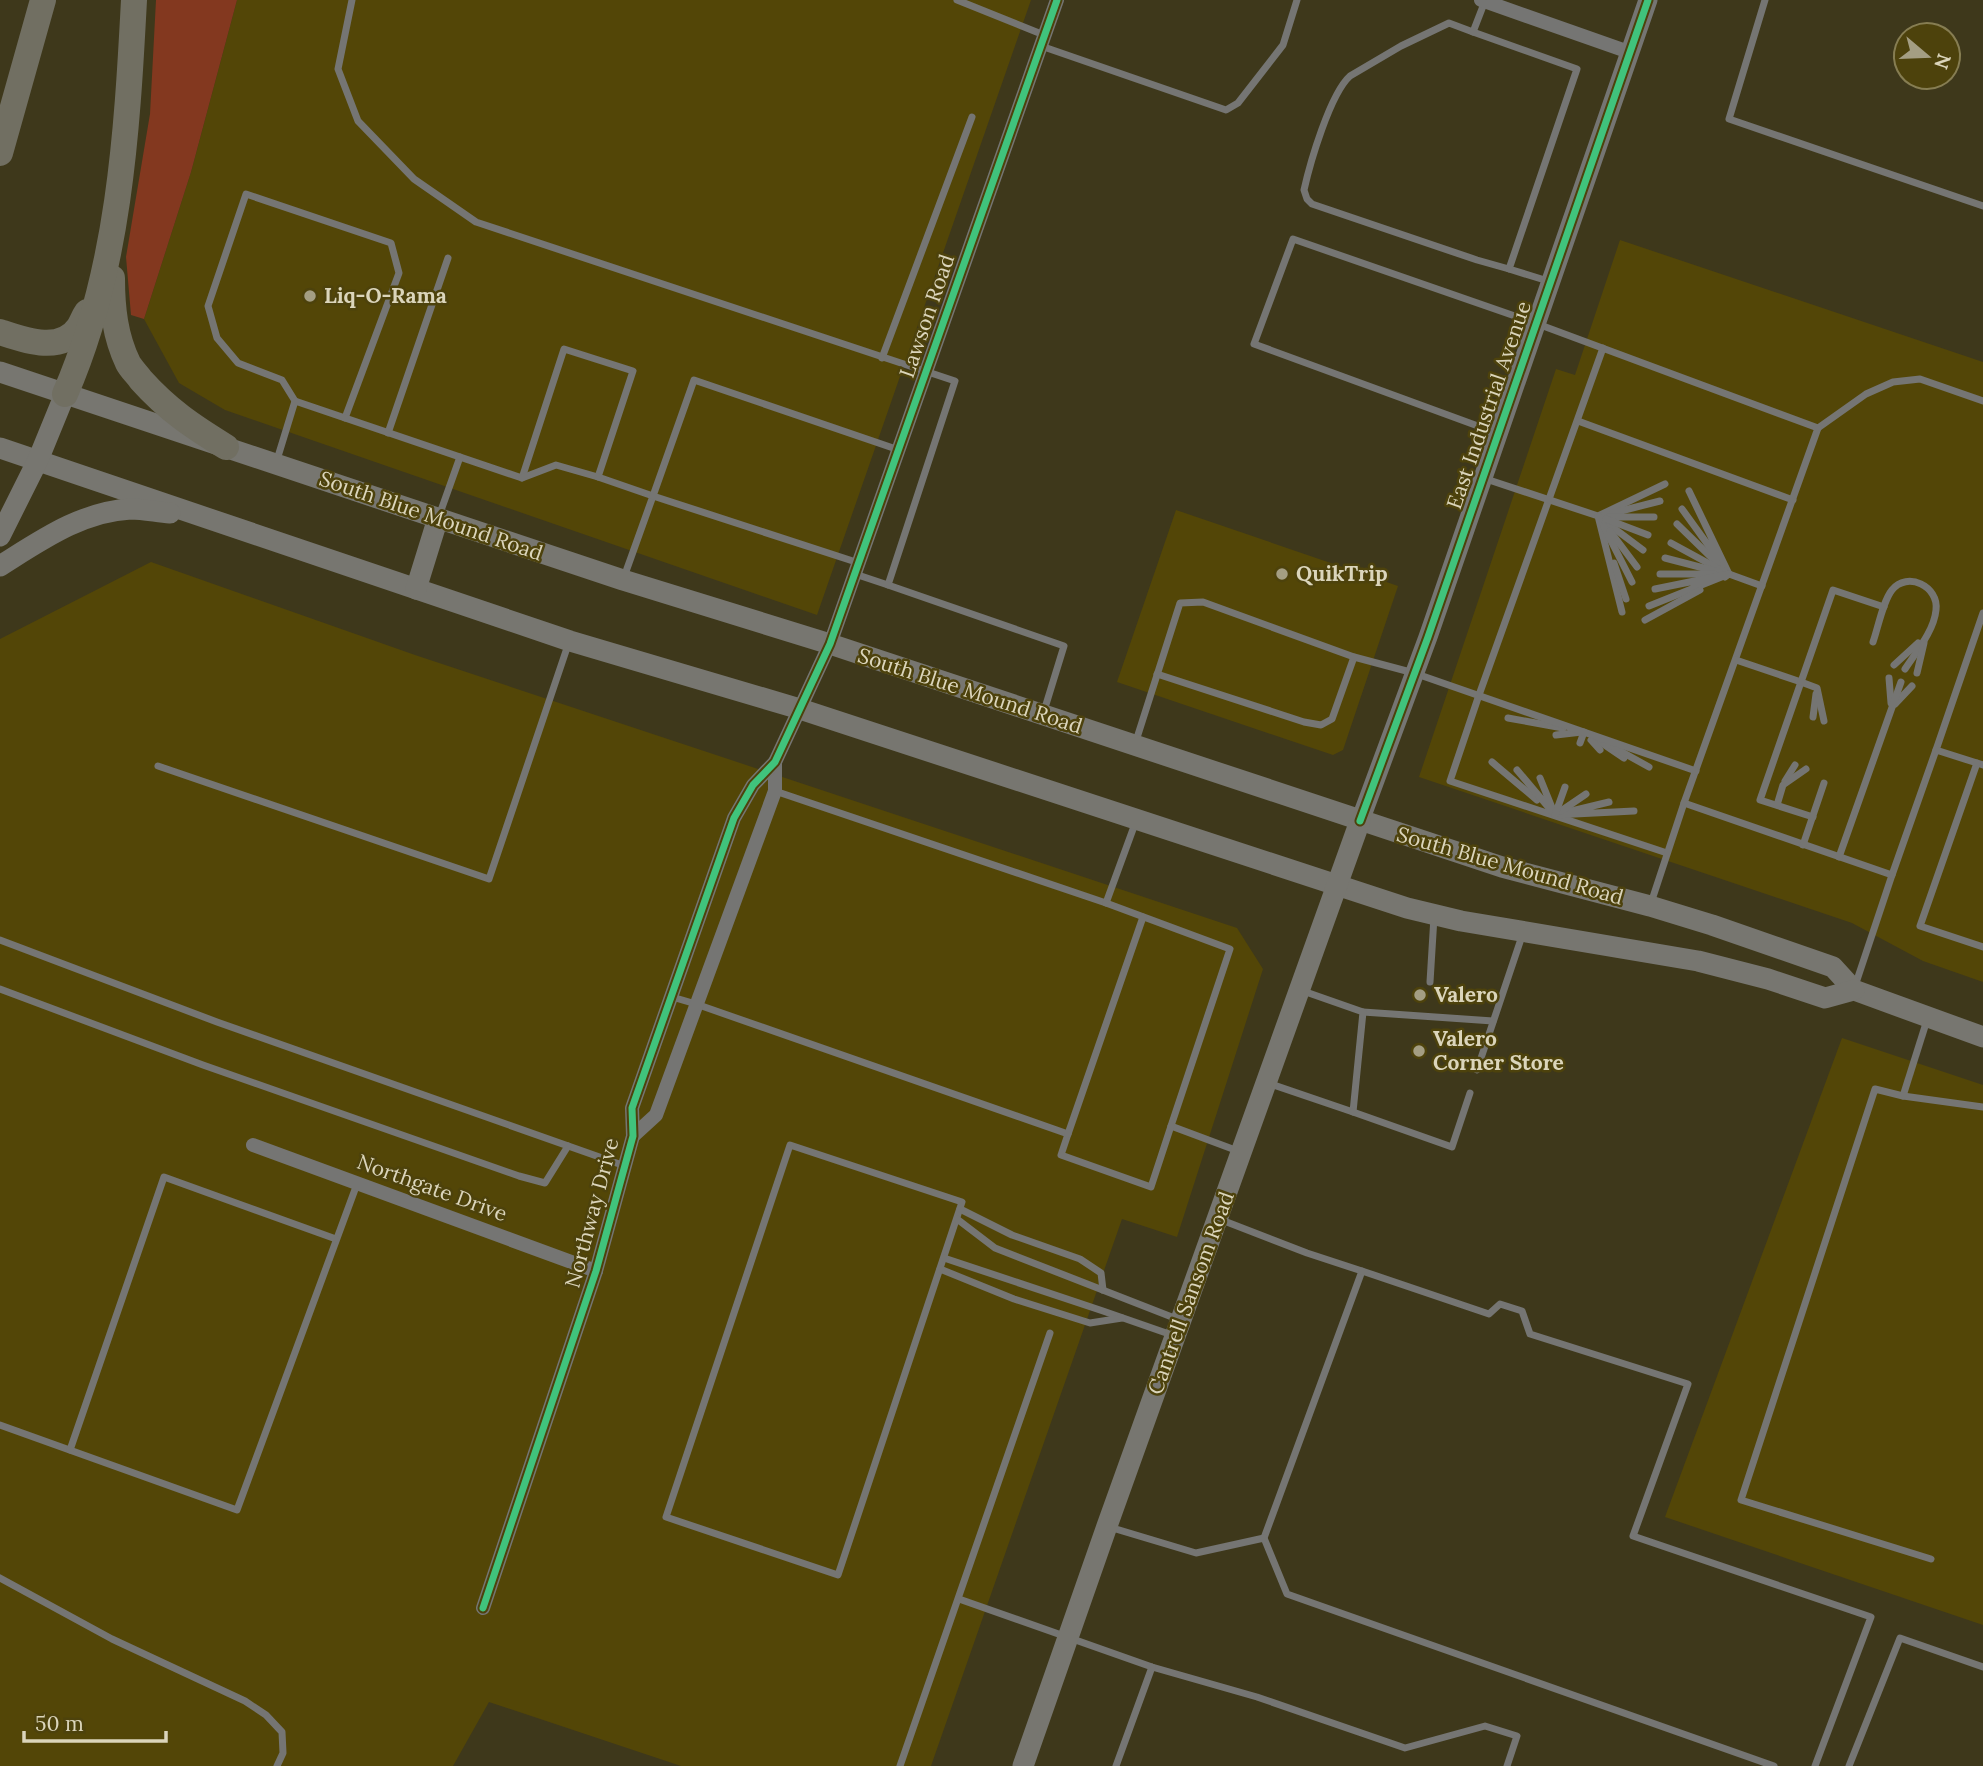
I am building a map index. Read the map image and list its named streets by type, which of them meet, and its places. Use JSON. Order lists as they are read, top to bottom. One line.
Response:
{"streets":{"main road":["South Blue Mound Road","Cantrell Sansom Road"],"street":["Lawson Road","East Industrial Avenue","Northgate Drive","Northway Drive"]},"crossings":[["Lawson Road","South Blue Mound Road"],["Lawson Road","Northway Drive"],["East Industrial Avenue","South Blue Mound Road"],["East Industrial Avenue","Cantrell Sansom Road"],["South Blue Mound Road","Northway Drive"],["South Blue Mound Road","Cantrell Sansom Road"],["Northgate Drive","Northway Drive"]],"places":["Liq-O-Rama","QuikTrip","Valero","Valero Corner Store"],"scale_bar":"50 m","north":"right"}
